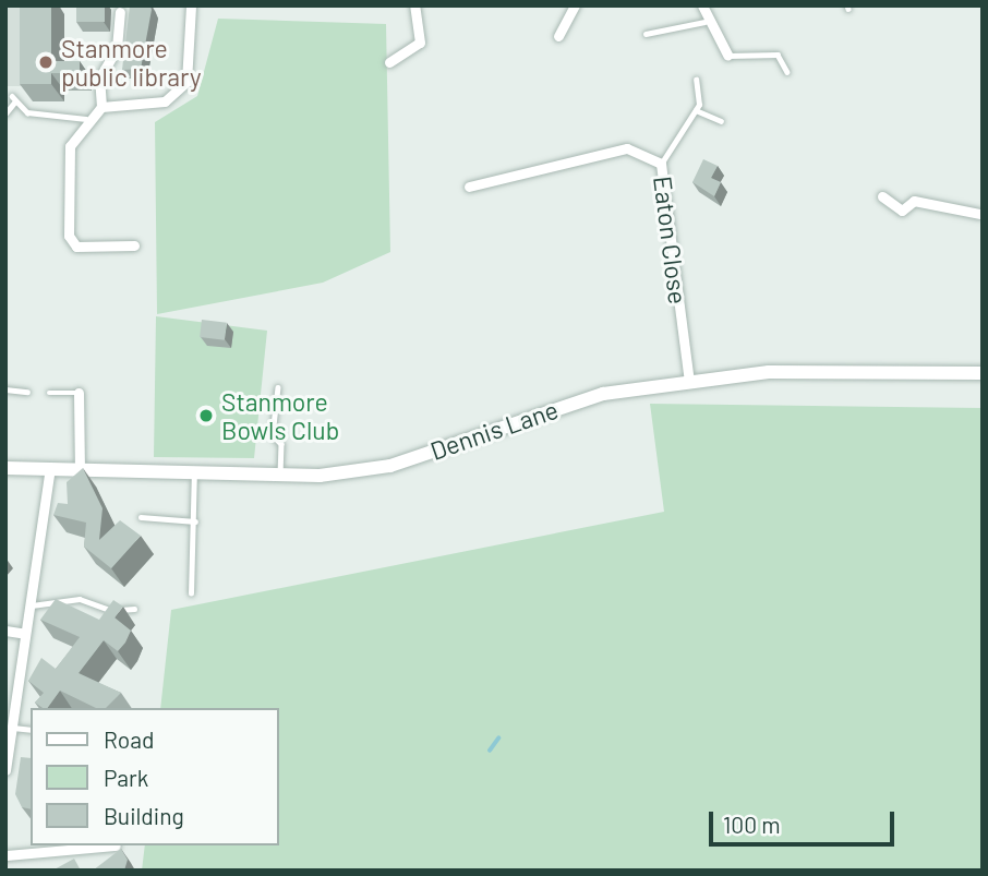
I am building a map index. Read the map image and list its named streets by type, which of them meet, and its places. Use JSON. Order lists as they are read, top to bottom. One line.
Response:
{"streets":{"street":["Eaton Close","Dennis Lane"]},"crossings":[["Eaton Close","Dennis Lane"]],"places":["Stanmore public library","Stanmore Bowls Club"],"legend":["Road","Park","Building"],"scale_bar":"100 m"}
